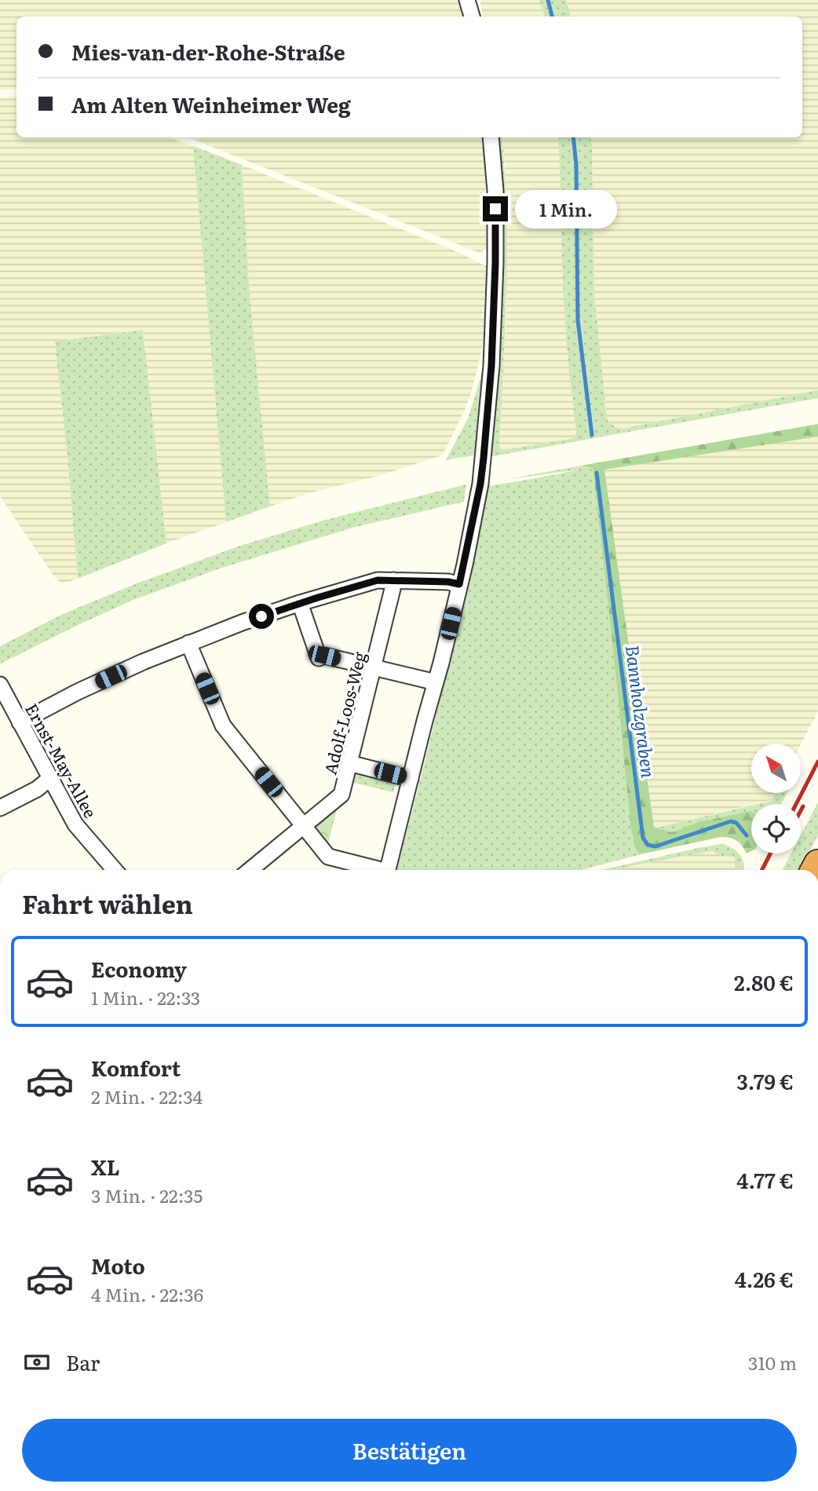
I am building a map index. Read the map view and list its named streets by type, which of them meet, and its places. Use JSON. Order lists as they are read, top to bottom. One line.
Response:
{"streets":{"street":["Adolf-Loos-Weg","Ernst-May-Allee"]},"water":["Bannholzgraben"],"north":"top left","page":{"banner":["Mies-van-der-Rohe-Straße","Am Alten Weinheimer Weg"],"bubble":"1 Min.","heading":"Fahrt wählen","list":[{"name":"Economy","note":"1 Min. · 22:33","value":"2.80 €"},{"name":"Komfort","note":"2 Min. · 22:34","value":"3.79 €"},{"name":"XL","note":"3 Min. · 22:35","value":"4.77 €"},{"name":"Moto","note":"4 Min. · 22:36","value":"4.26 €"}],"pay":["Bar","310 m"],"buttons":"Bestätigen"}}
